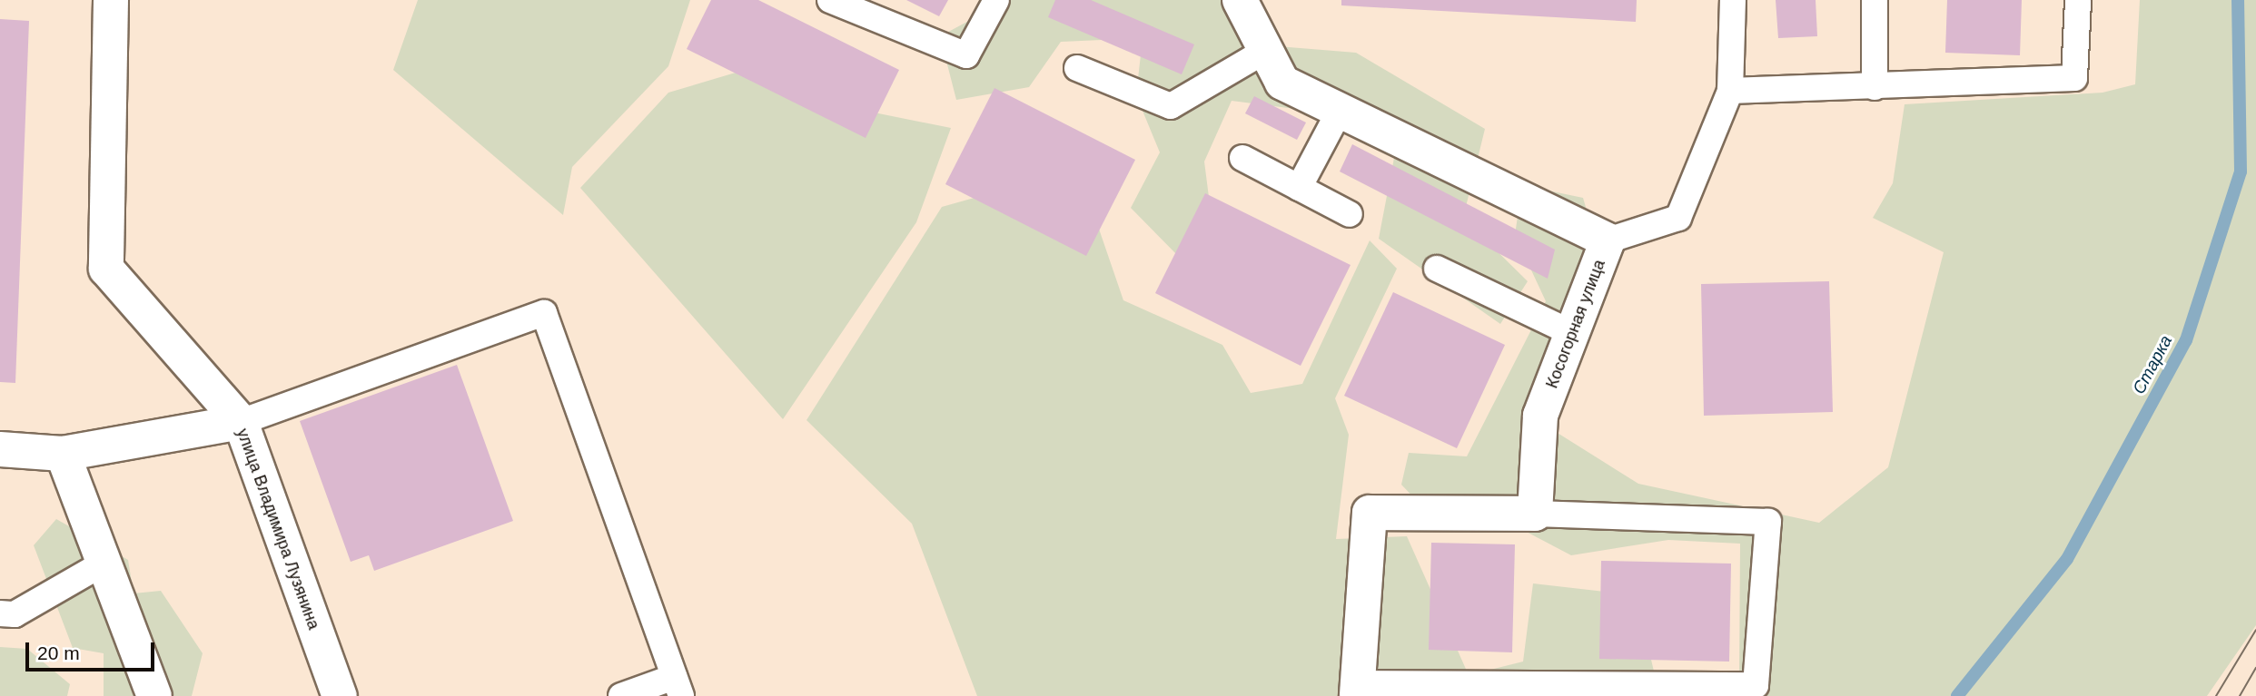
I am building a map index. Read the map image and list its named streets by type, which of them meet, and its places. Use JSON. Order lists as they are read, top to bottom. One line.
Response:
{"streets":{"street":["Косогорная улица","улица Владимира Лузянина"]},"water":["Старка"],"scale_bar":"20 m"}
